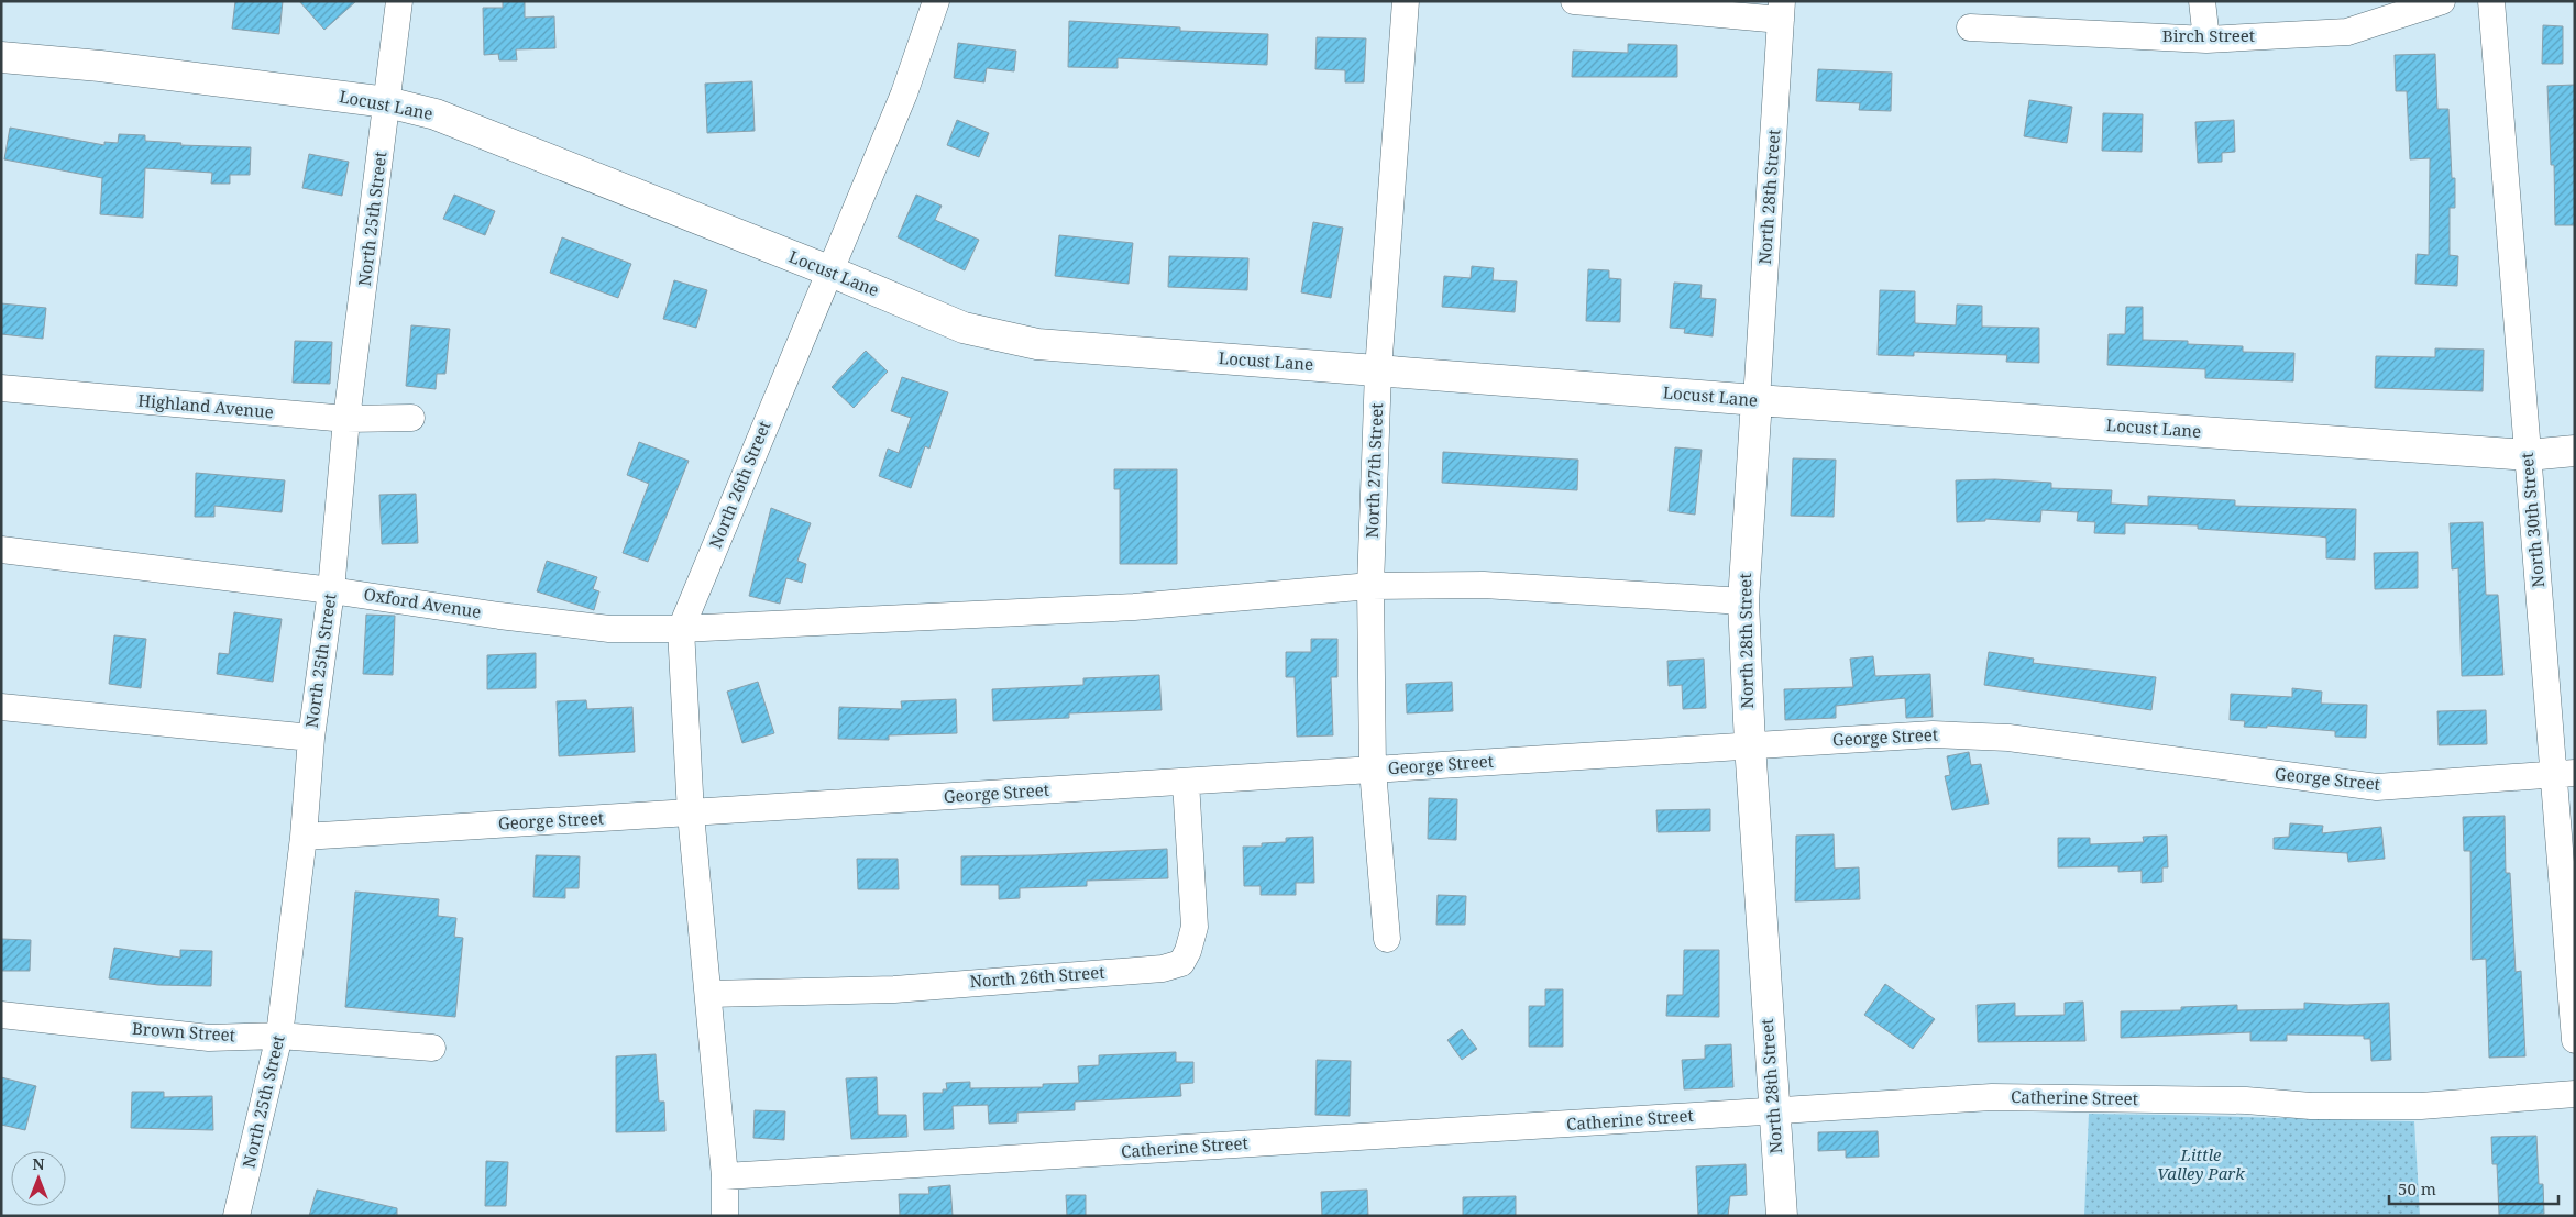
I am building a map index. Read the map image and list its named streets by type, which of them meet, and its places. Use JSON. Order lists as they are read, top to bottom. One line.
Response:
{"streets":{"street":["Birch Street","Locust Lane","North 28th Street","North 25th Street","Highland Avenue","North 27th Street","North 26th Street","North 30th Street","Oxford Avenue","George Street","Brown Street","Catherine Street"]},"crossings":[["Locust Lane","North 28th Street"],["Locust Lane","North 25th Street"],["Locust Lane","North 27th Street"],["Locust Lane","North 26th Street"],["Locust Lane","North 30th Street"],["North 28th Street","George Street"],["North 28th Street","Catherine Street"],["North 25th Street","Highland Avenue"],["North 25th Street","Oxford Avenue"],["North 25th Street","George Street"],["North 25th Street","Brown Street"],["North 27th Street","George Street"],["North 26th Street","Oxford Avenue"],["North 26th Street","George Street"],["North 26th Street","Catherine Street"],["North 30th Street","George Street"]],"parks":["Little Valley Park"],"scale_bar":"50 m","north":"top"}
